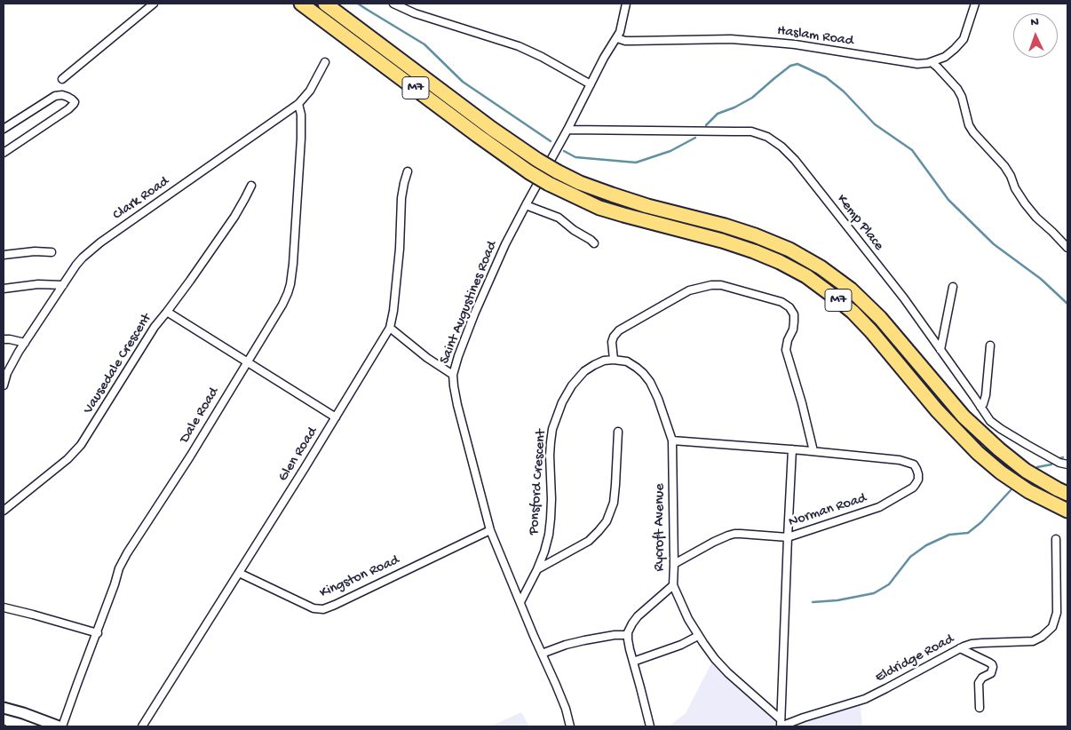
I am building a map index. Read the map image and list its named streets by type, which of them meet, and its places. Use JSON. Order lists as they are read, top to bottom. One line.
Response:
{"streets":{"highway":["M7"],"street":["Haslam Road","Clark Road","Kemp Place","Saint Augustines Road","Vausedale Crescent","Dale Road","Glen Road","Ponsford Crescent","Norman Road","Rycroft Avenue","Kingston Road","Eldridge Road"]},"crossings":[["Haslam Road","Saint Augustines Road"],["Clark Road","Dale Road"],["Kemp Place","Saint Augustines Road"],["Saint Augustines Road","Ponsford Crescent"],["Saint Augustines Road","Kingston Road"],["Vausedale Crescent","Dale Road"],["Vausedale Crescent","Glen Road"],["Glen Road","Kingston Road"],["Ponsford Crescent","Rycroft Avenue"],["Norman Road","Rycroft Avenue"]],"north":"top"}
